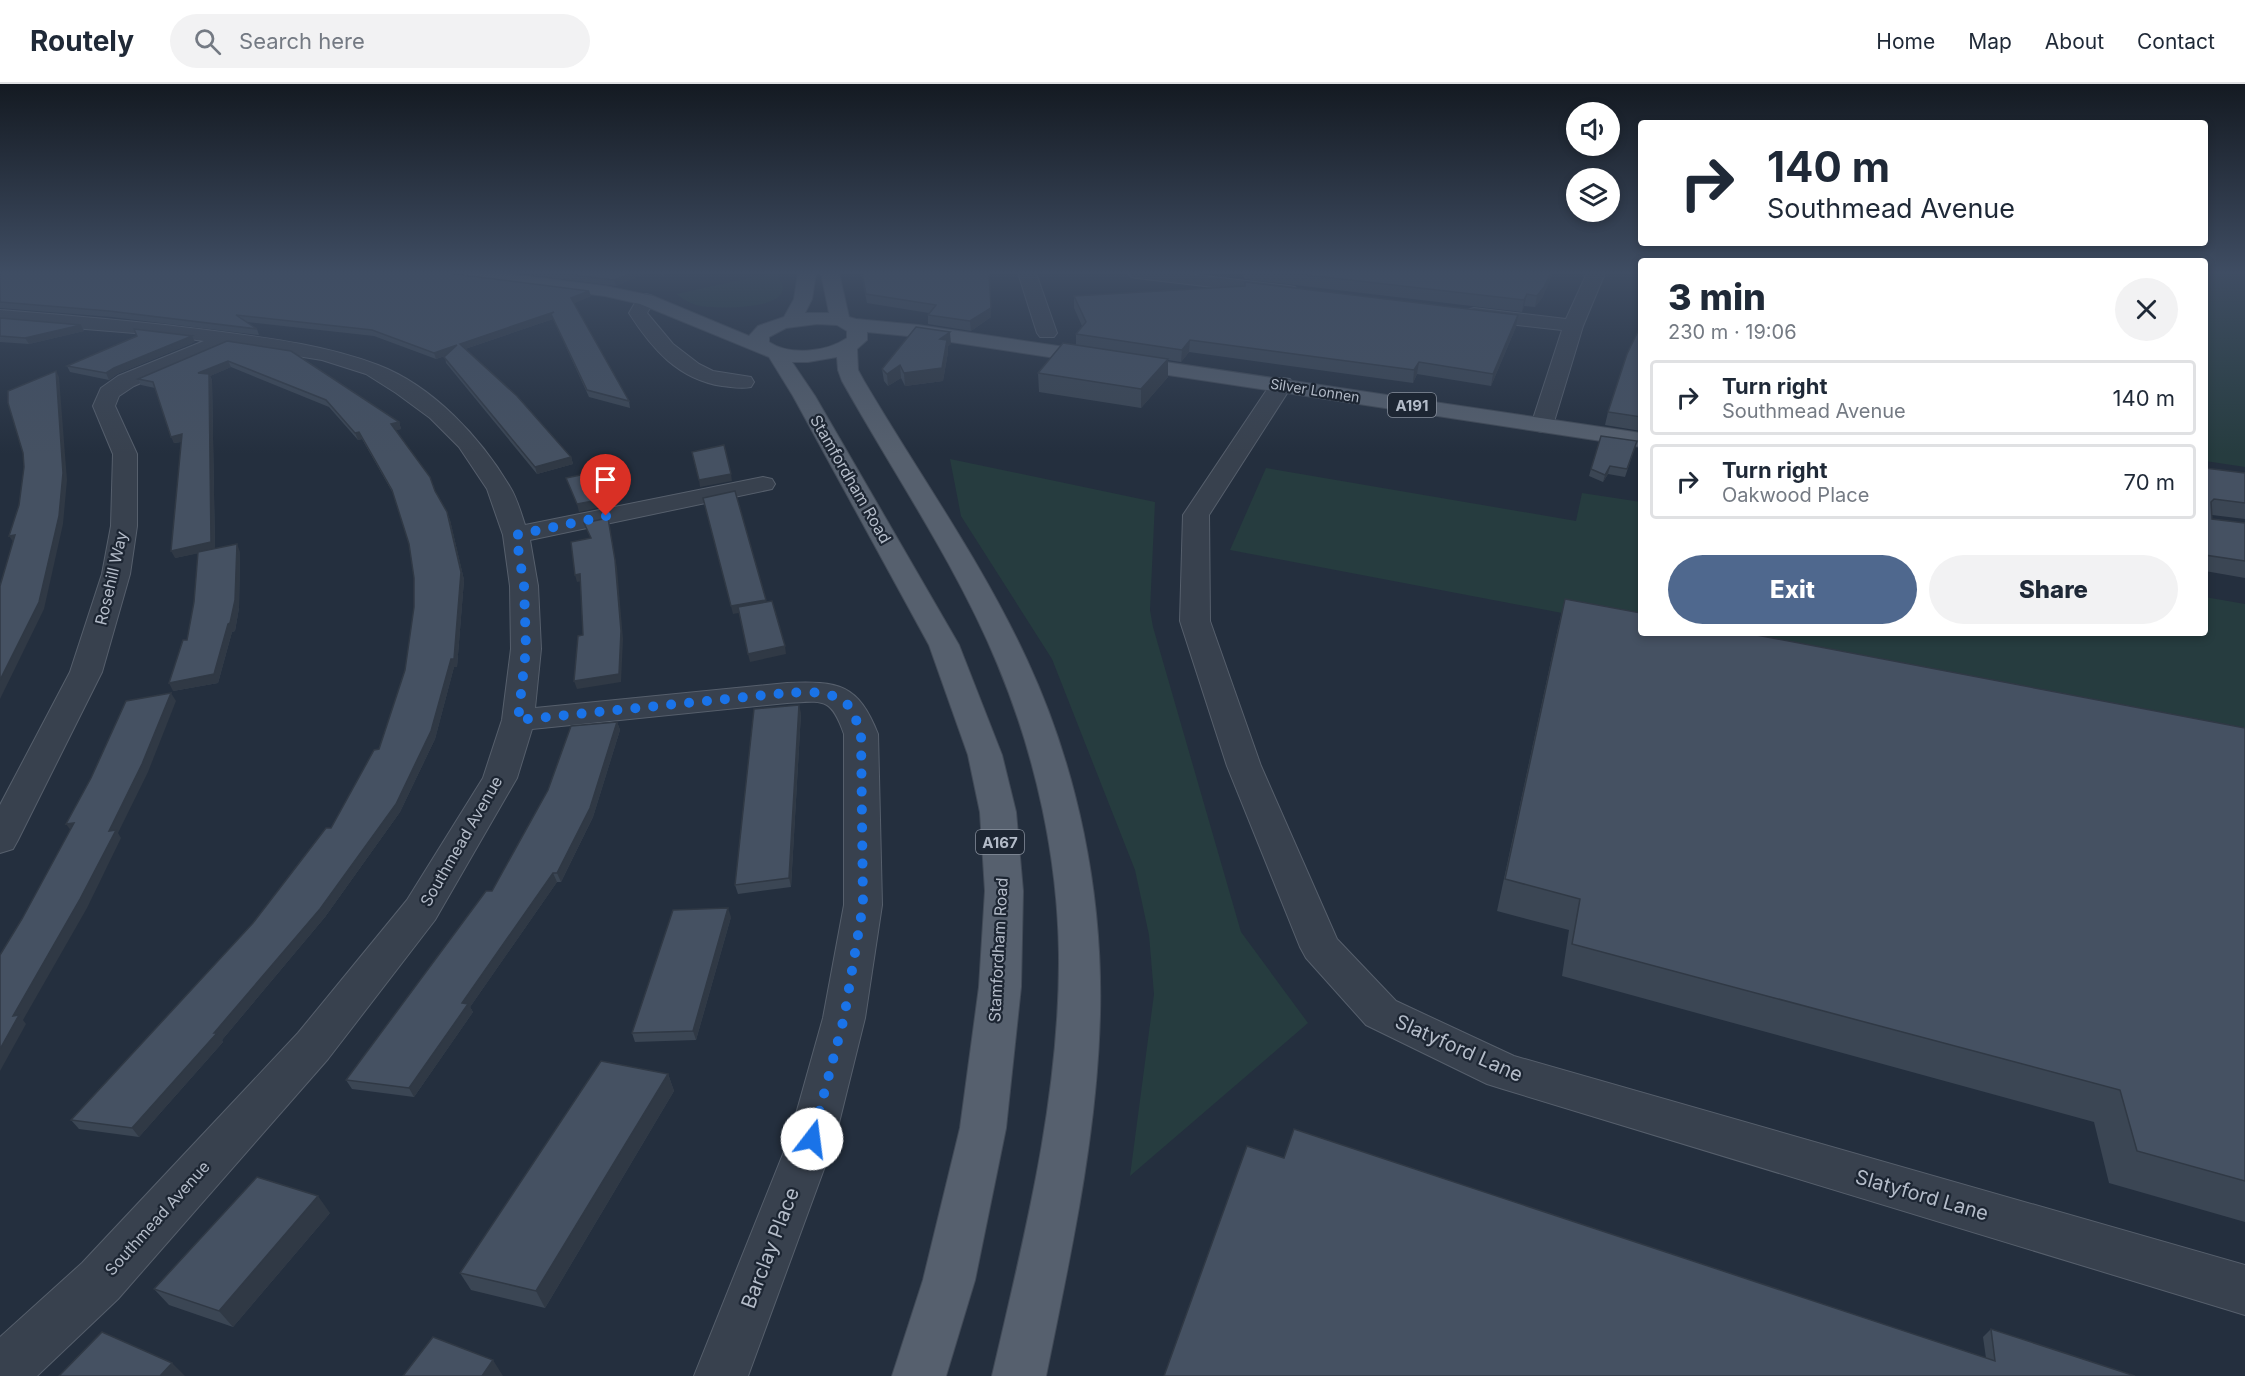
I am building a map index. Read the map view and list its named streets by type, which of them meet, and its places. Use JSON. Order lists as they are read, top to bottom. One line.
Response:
{"streets":{"main road":["Silver Lonnen","A191","Stamfordham Road","A167"],"street":["Rosehill Way","Southmead Avenue","Slatyford Lane","Barclay Place"]},"crossings":[["Silver Lonnen","Slatyford Lane"],["Rosehill Way","Southmead Avenue"],["Southmead Avenue","Barclay Place"]],"page":{"header":"Routely","search":"Search here","nav":["Home","Map","About","Contact"],"turn":["140 m","Southmead Avenue"],"heading":["3 min","230 m · 19:06"],"list":[{"name":"Turn right","note":"Southmead Avenue","value":"140 m"},{"name":"Turn right","note":"Oakwood Place","value":"70 m"}],"buttons":["Exit","Share"]}}
